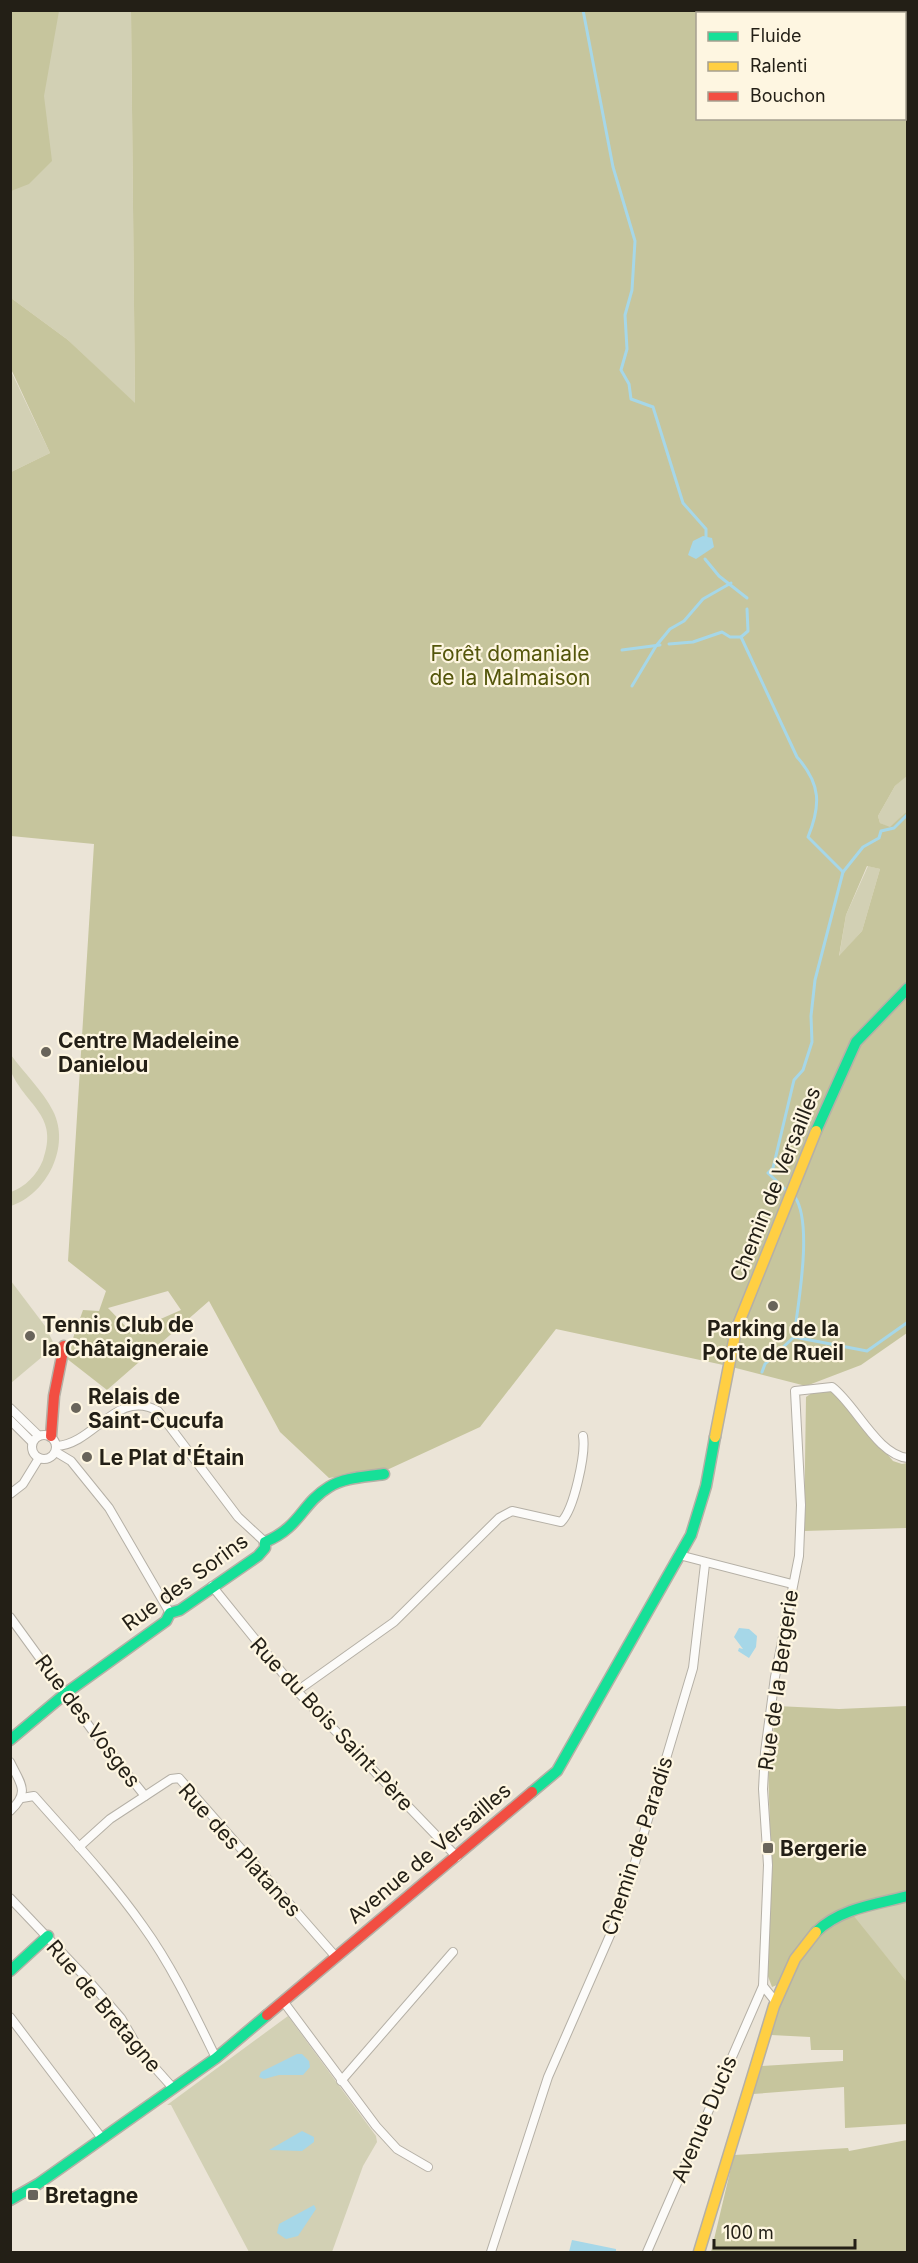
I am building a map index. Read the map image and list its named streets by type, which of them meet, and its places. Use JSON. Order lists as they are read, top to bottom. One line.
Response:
{"streets":{"street":["Chemin de Versailles","Rue des Sorins","Rue de la Bergerie","Rue des Vosges","Rue du Bois Saint-Père","Chemin de Paradis","Rue des Platanes","Avenue de Versailles","Rue de Bretagne","Avenue Ducis"]},"crossings":[["Chemin de Versailles","Avenue de Versailles"],["Rue des Sorins","Rue des Vosges"],["Rue des Sorins","Rue du Bois Saint-Père"],["Rue de la Bergerie","Avenue Ducis"],["Rue des Vosges","Rue des Platanes"],["Rue du Bois Saint-Père","Avenue de Versailles"],["Rue des Platanes","Avenue de Versailles"],["Avenue de Versailles","Rue de Bretagne"]],"parks":["Forêt domaniale de la Malmaison"],"places":{"other":["Centre Madeleine Danielou","Parking de la Porte de Rueil","Tennis Club de la Châtaigneraie","Relais de Saint-Cucufa","Le Plat d'Étain"],"transit":["Bergerie","Bretagne"]},"legend":["Fluide","Ralenti","Bouchon"],"scale_bar":"100 m"}
